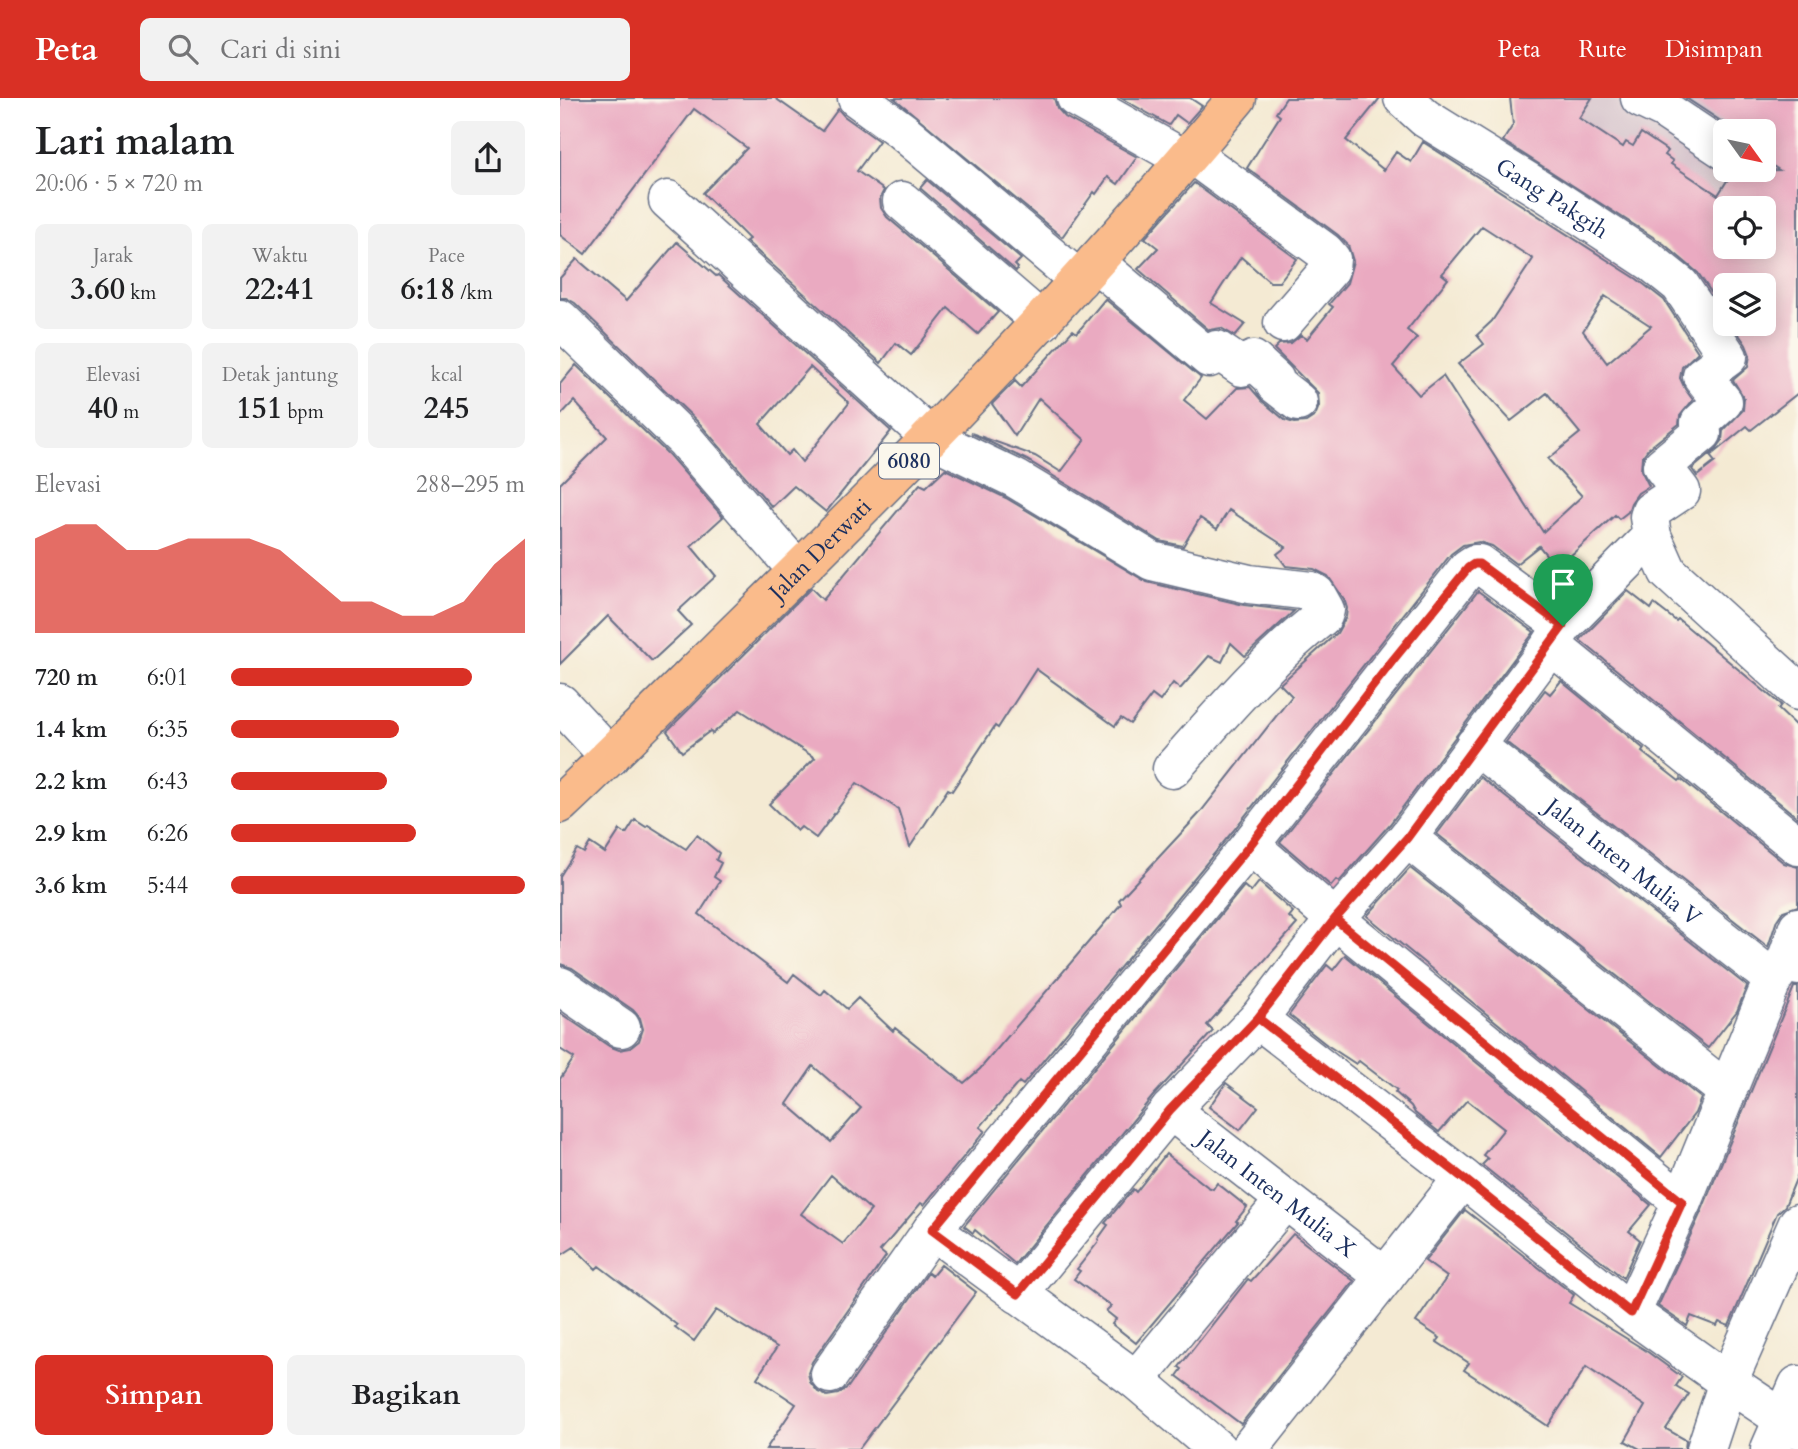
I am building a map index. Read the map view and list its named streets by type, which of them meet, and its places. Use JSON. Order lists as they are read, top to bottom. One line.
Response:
{"streets":{"main road":["6080","Jalan Derwati"],"street":["Gang Pakgih","Jalan Inten Mulia V","Jalan Inten Mulia X"]},"north":"bottom right","page":{"header":"Peta","search":"Cari di sini","nav":["Peta","Rute","Disimpan"],"heading":["Lari malam","20:06 · 5 × 720 m"],"stats":[["Jarak","3.60 km"],["Waktu","22:41"],["Pace","6:18 /km"],["Elevasi","40 m"],["Detak jantung","151 bpm"],["kcal","245"]],"chart":["Elevasi","288–295 m"],"list":[{"name":"720 m","note":"6:01"},{"name":"1.4 km","note":"6:35"},{"name":"2.2 km","note":"6:43"},{"name":"2.9 km","note":"6:26"},{"name":"3.6 km","note":"5:44"}],"buttons":["Simpan","Bagikan"]}}
